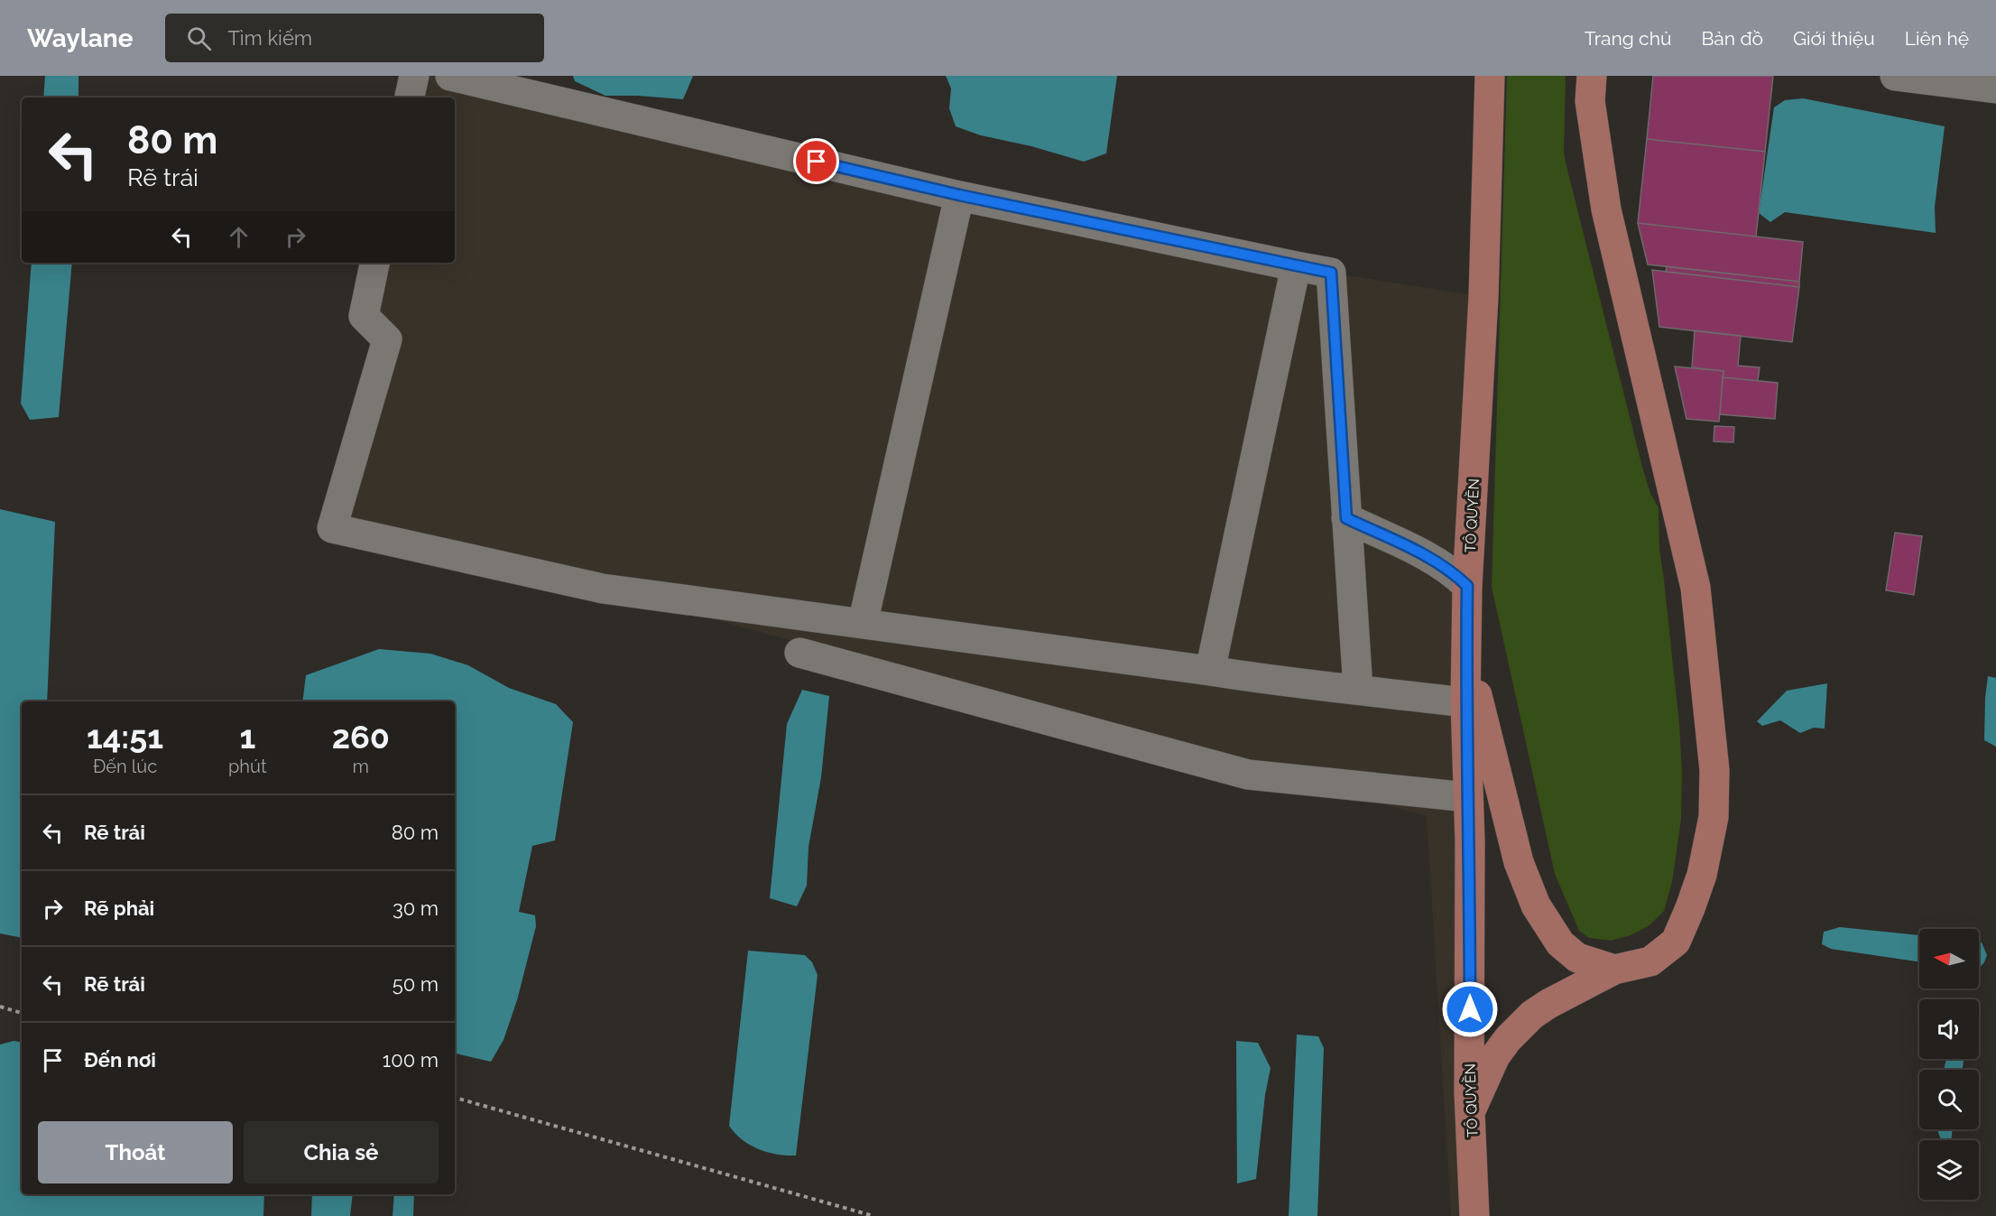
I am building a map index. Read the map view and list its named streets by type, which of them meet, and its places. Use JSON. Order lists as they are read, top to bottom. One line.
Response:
{"streets":{"main road":["TÔ QUYỀN"]},"north":"left","page":{"header":"Waylane","search":"Tìm kiếm","nav":["Trang chủ","Bản đồ","Giới thiệu","Liên hệ"],"turn":["80 m","Rẽ trái"],"eta":["14:51","Đến lúc","1","phút","260","m"],"list":[{"name":"Rẽ trái","value":"80 m"},{"name":"Rẽ phải","value":"30 m"},{"name":"Rẽ trái","value":"50 m"},{"name":"Đến nơi","value":"100 m"}],"buttons":["Thoát","Chia sẻ"]}}
